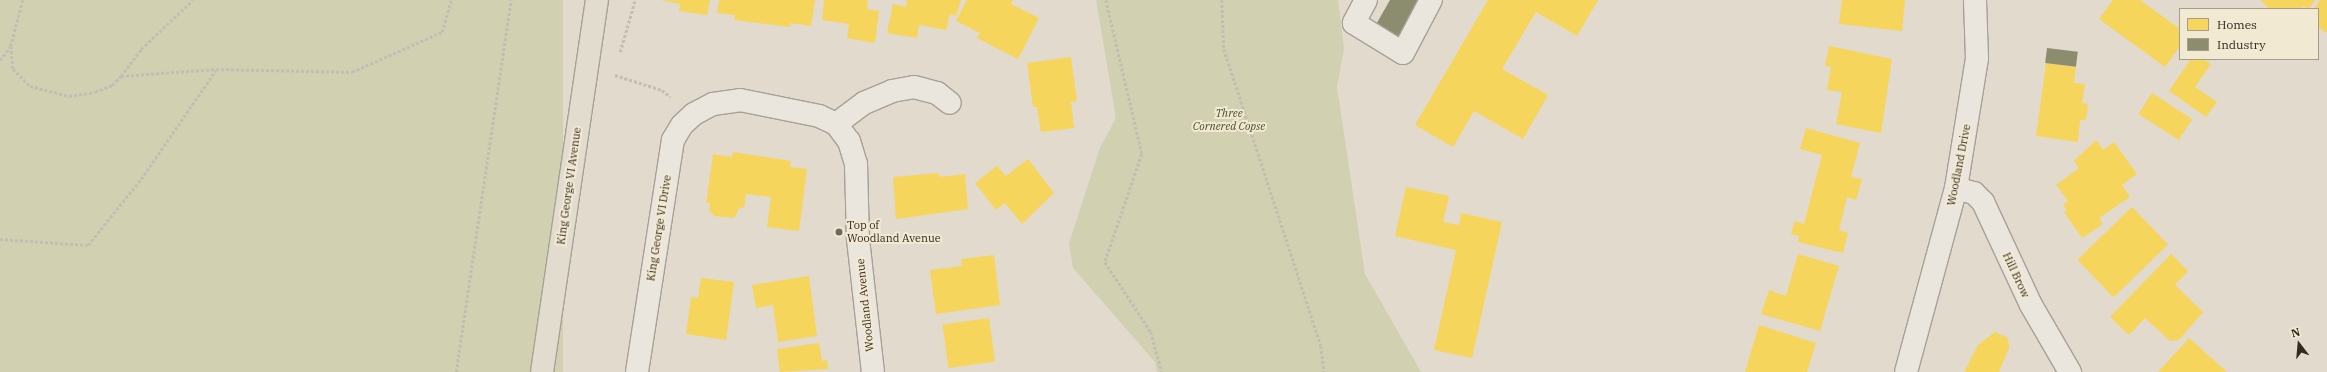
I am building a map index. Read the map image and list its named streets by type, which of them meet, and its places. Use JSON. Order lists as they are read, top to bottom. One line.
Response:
{"streets":{"main road":["King George VI Avenue"],"street":["Woodland Drive","King George VI Drive","Hill Brow","Woodland Avenue"]},"crossings":[["Woodland Drive","Hill Brow"]],"parks":["Three Cornered Copse"],"places":["Top of Woodland Avenue"],"legend":["Homes","Industry"],"north":"top"}
